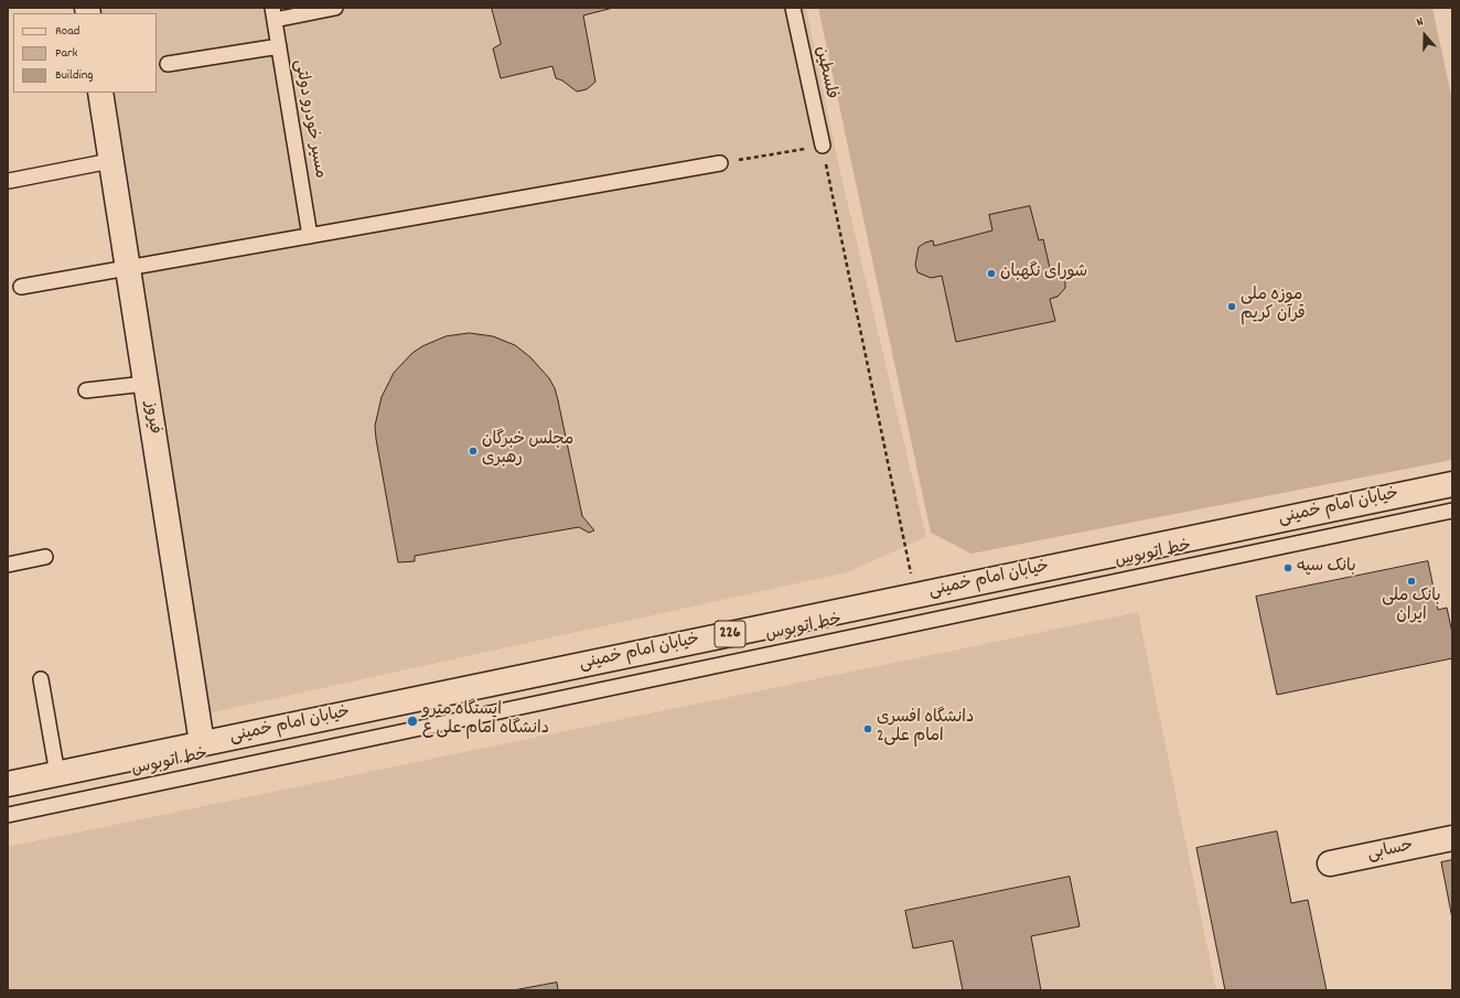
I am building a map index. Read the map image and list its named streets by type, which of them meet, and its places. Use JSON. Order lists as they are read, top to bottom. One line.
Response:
{"streets":{"main road":["فیروز","خیابان امام خمینی","226","حسابی"],"lane":["فلسطین","مسیر خودرو دولتی","خط اتوبوس"]},"crossings":[["فیروز","خیابان امام خمینی"]],"places":["شورای نگهبان","موزه ملی قرآن کریم","مجلس خبرگان رهبری","بانک سپه","بانک ملی ایران","ایستگاه مترو دانشگاه امام علی ع","دانشگاه افسری امام علی2"],"legend":["Road","Park","Building"],"north":"top"}
